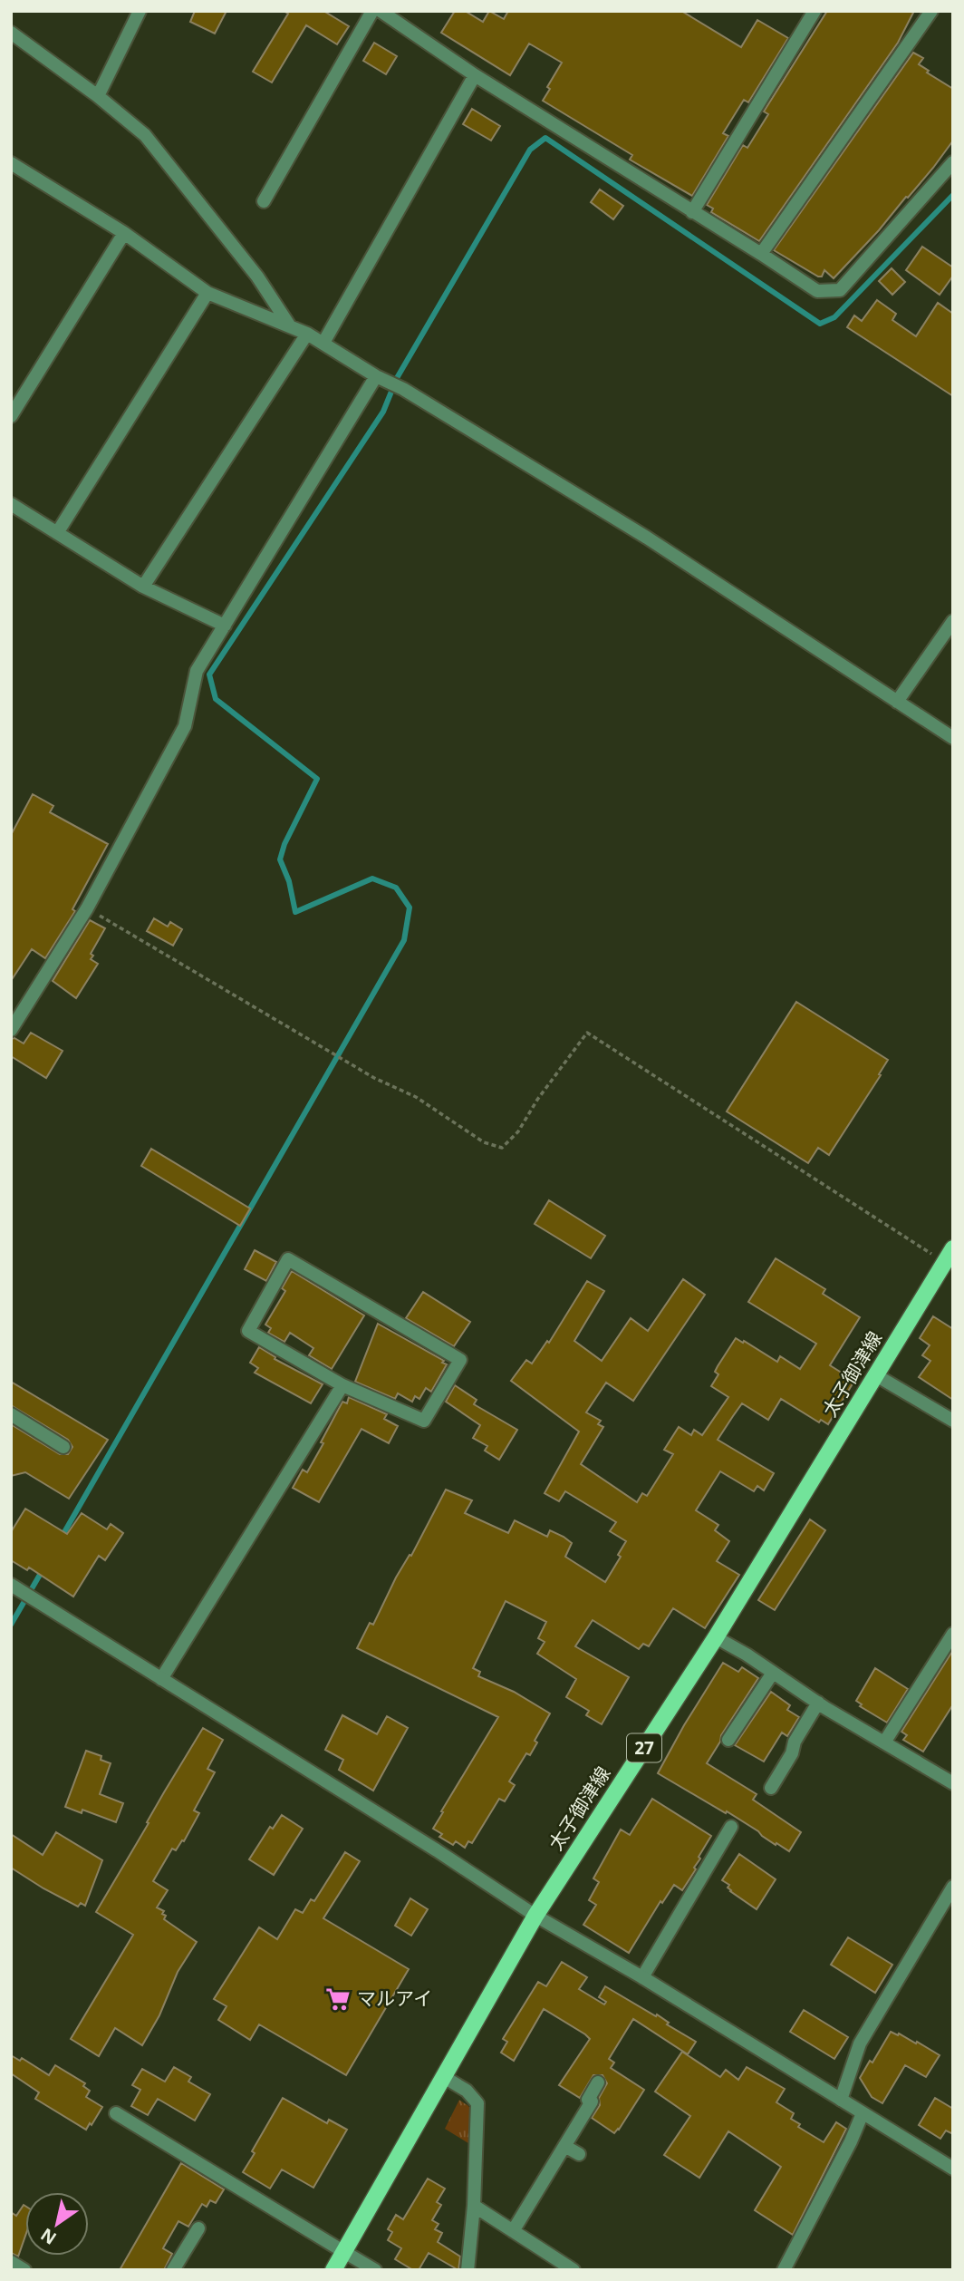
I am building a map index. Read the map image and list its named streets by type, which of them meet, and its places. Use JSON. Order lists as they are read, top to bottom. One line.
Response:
{"streets":{"main road":["太子御津線","27"]},"places":{"supermarket":["マルアイ"]},"north":"bottom left"}
